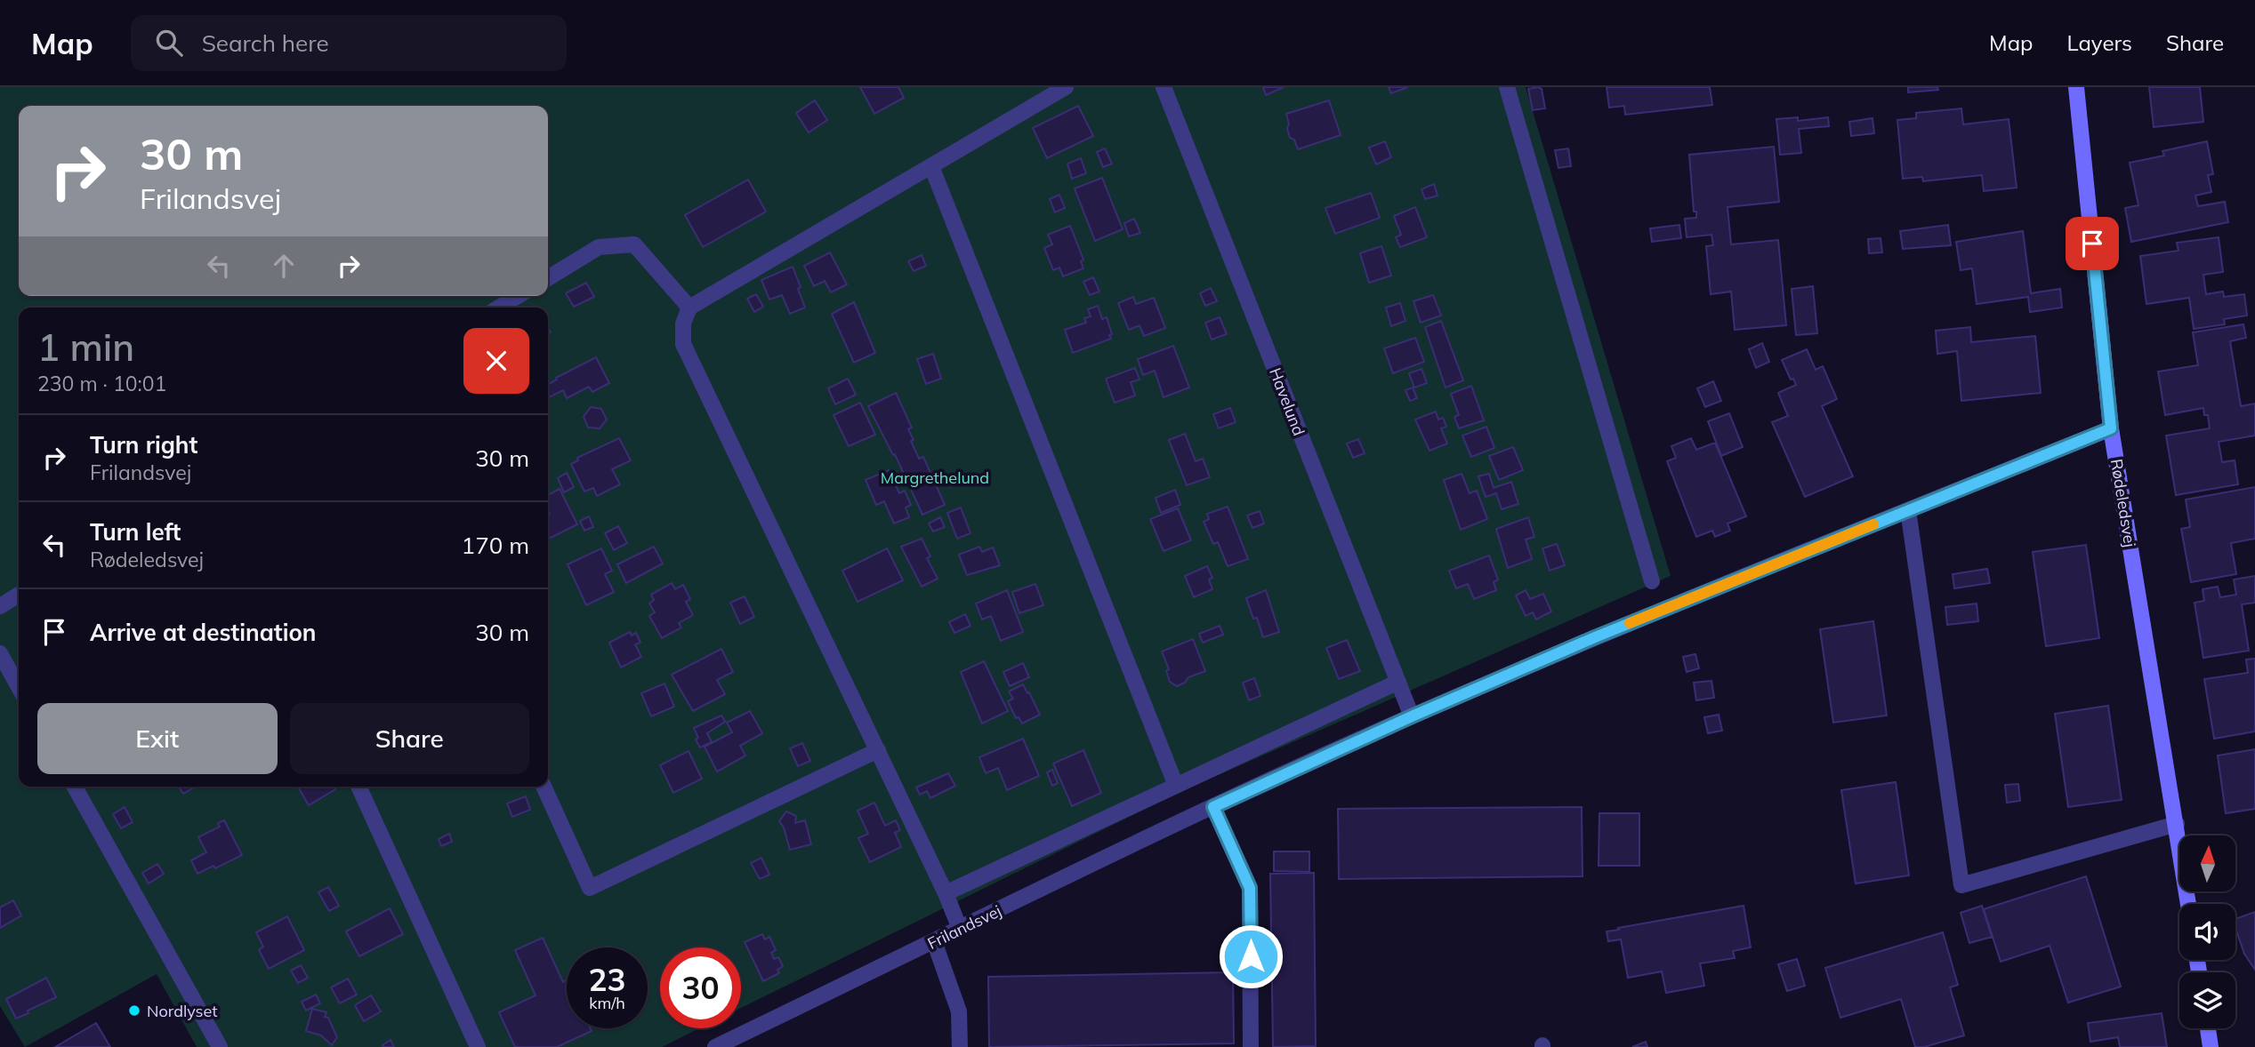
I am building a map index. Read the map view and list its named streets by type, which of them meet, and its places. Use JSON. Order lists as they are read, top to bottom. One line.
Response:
{"streets":{"street":["Havelund","Rødeledsvej","Frilandsvej"]},"crossings":[["Havelund","Frilandsvej"],["Rødeledsvej","Frilandsvej"]],"parks":["Margrethelund"],"places":["Nordlyset"],"north":"top","page":{"header":"Map","search":"Search here","nav":["Map","Layers","Share"],"turn":["30 m","Frilandsvej"],"heading":["1 min","230 m · 10:01"],"list":[{"name":"Turn right","note":"Frilandsvej","value":"30 m"},{"name":"Turn left","note":"Rødeledsvej","value":"170 m"},{"name":"Arrive at destination","value":"30 m"}],"buttons":["Exit","Share"],"speed":"23 km/h","limit":"30"}}
